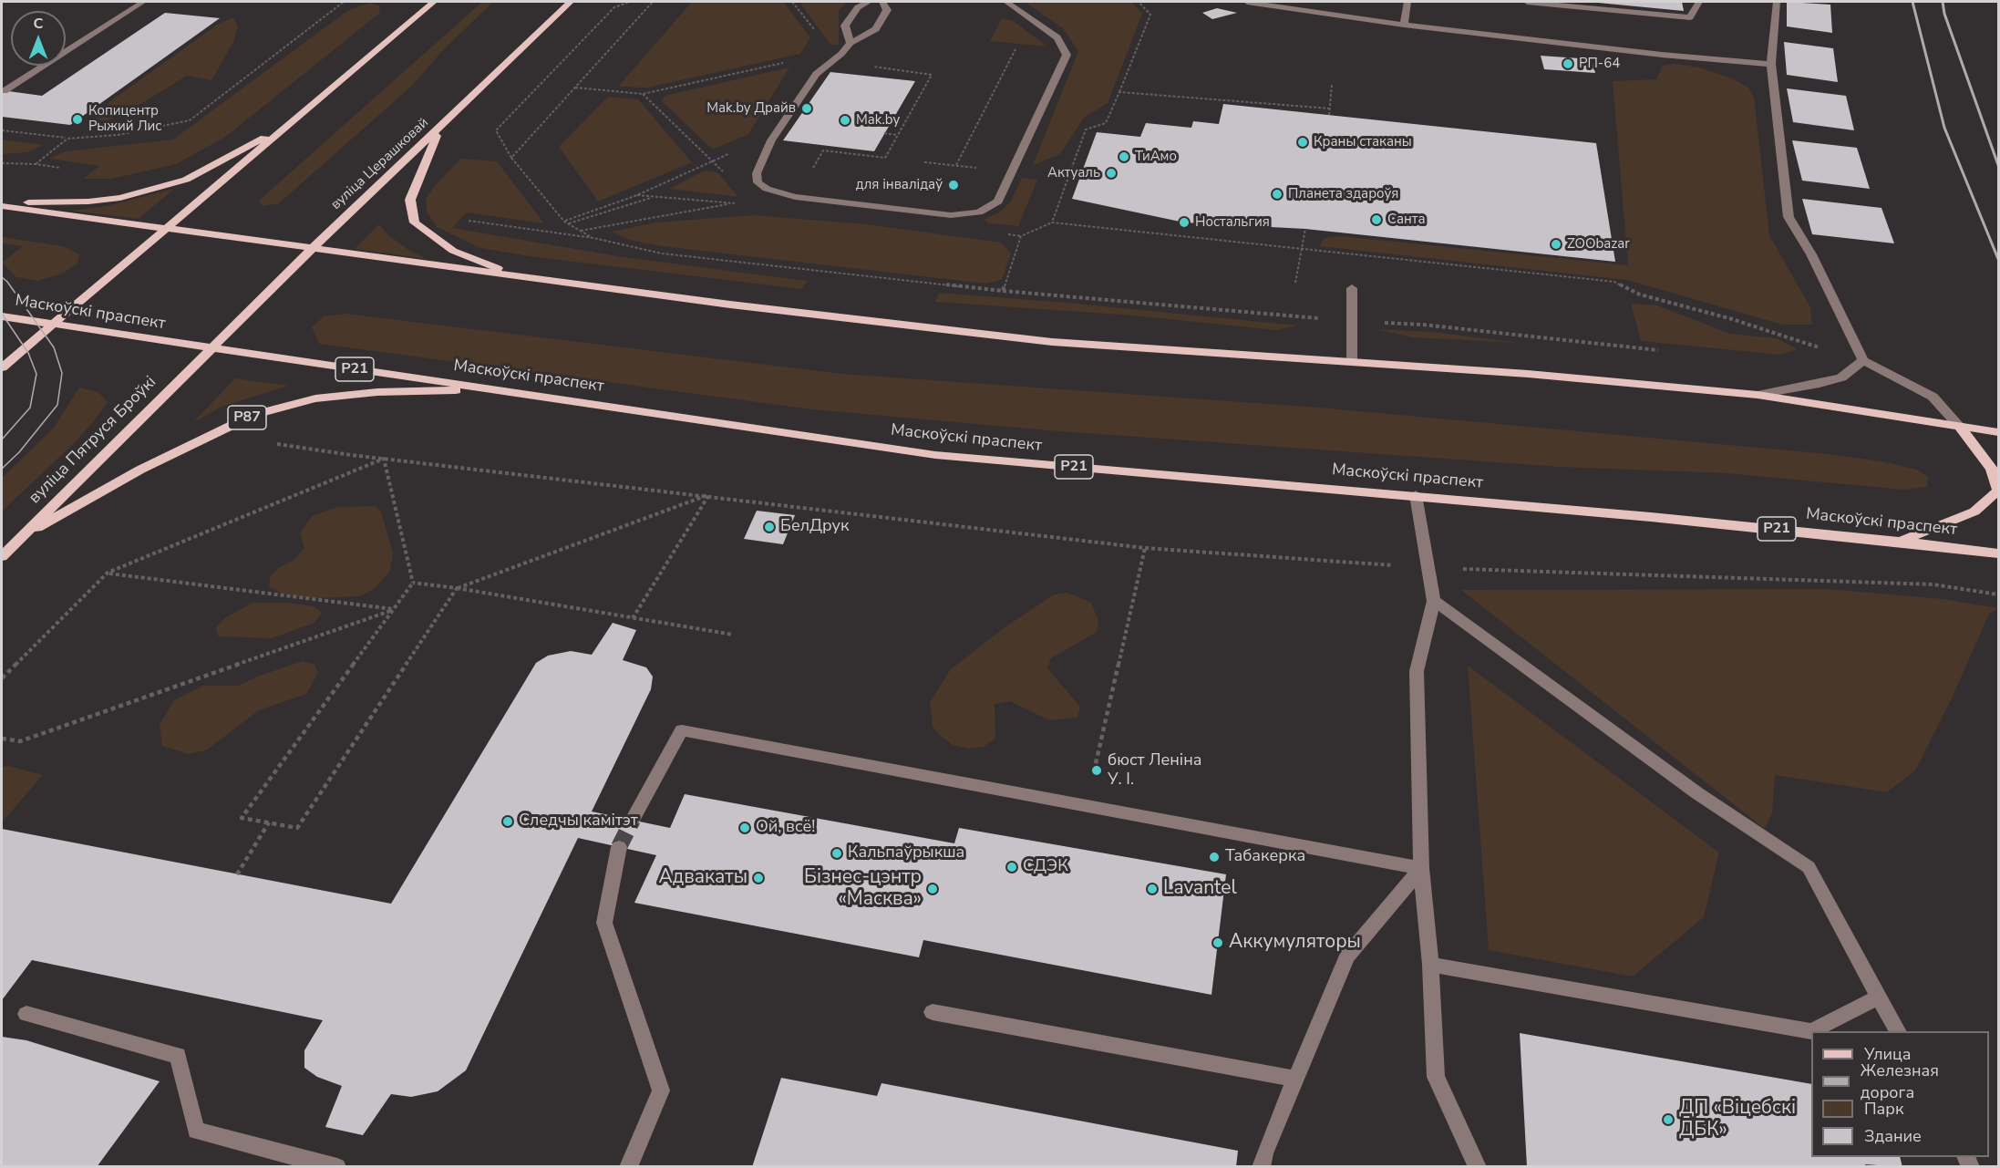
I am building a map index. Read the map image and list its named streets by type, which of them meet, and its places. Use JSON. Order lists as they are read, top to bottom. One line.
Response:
{"streets":{"main road":["вуліца Церашковай","Маскоўскі праспект","Р21","Р87","вуліца Пятруся Броўкі"]},"crossings":[["вуліца Церашковай","Маскоўскі праспект"],["вуліца Церашковай","вуліца Пятруся Броўкі"],["Маскоўскі праспект","Р87"],["Маскоўскі праспект","вуліца Пятруся Броўкі"],["Р87","вуліца Пятруся Броўкі"]],"places":["РП-64","Маk.by Драйв","Копицентр Рыжий Лис","Mak.by","Краны стаканы","ТиАмо","Актуаль","для інвалідаў","Планета здароўя","Санта","Ностальгия","ZOObazar","БелДрук","бюст Леніна У. І.","Следчы камітэт","Ой, всё!","Кальпаўрыкша","Табакерка","СДЭК","Адвакаты","Бізнес-цэнтр «Масква»","Lavantel","Аккумуляторы","ДП «Віцебскі ДБК»"],"legend":["Улица","Железная дорога","Парк","Здание"],"north":"top"}
